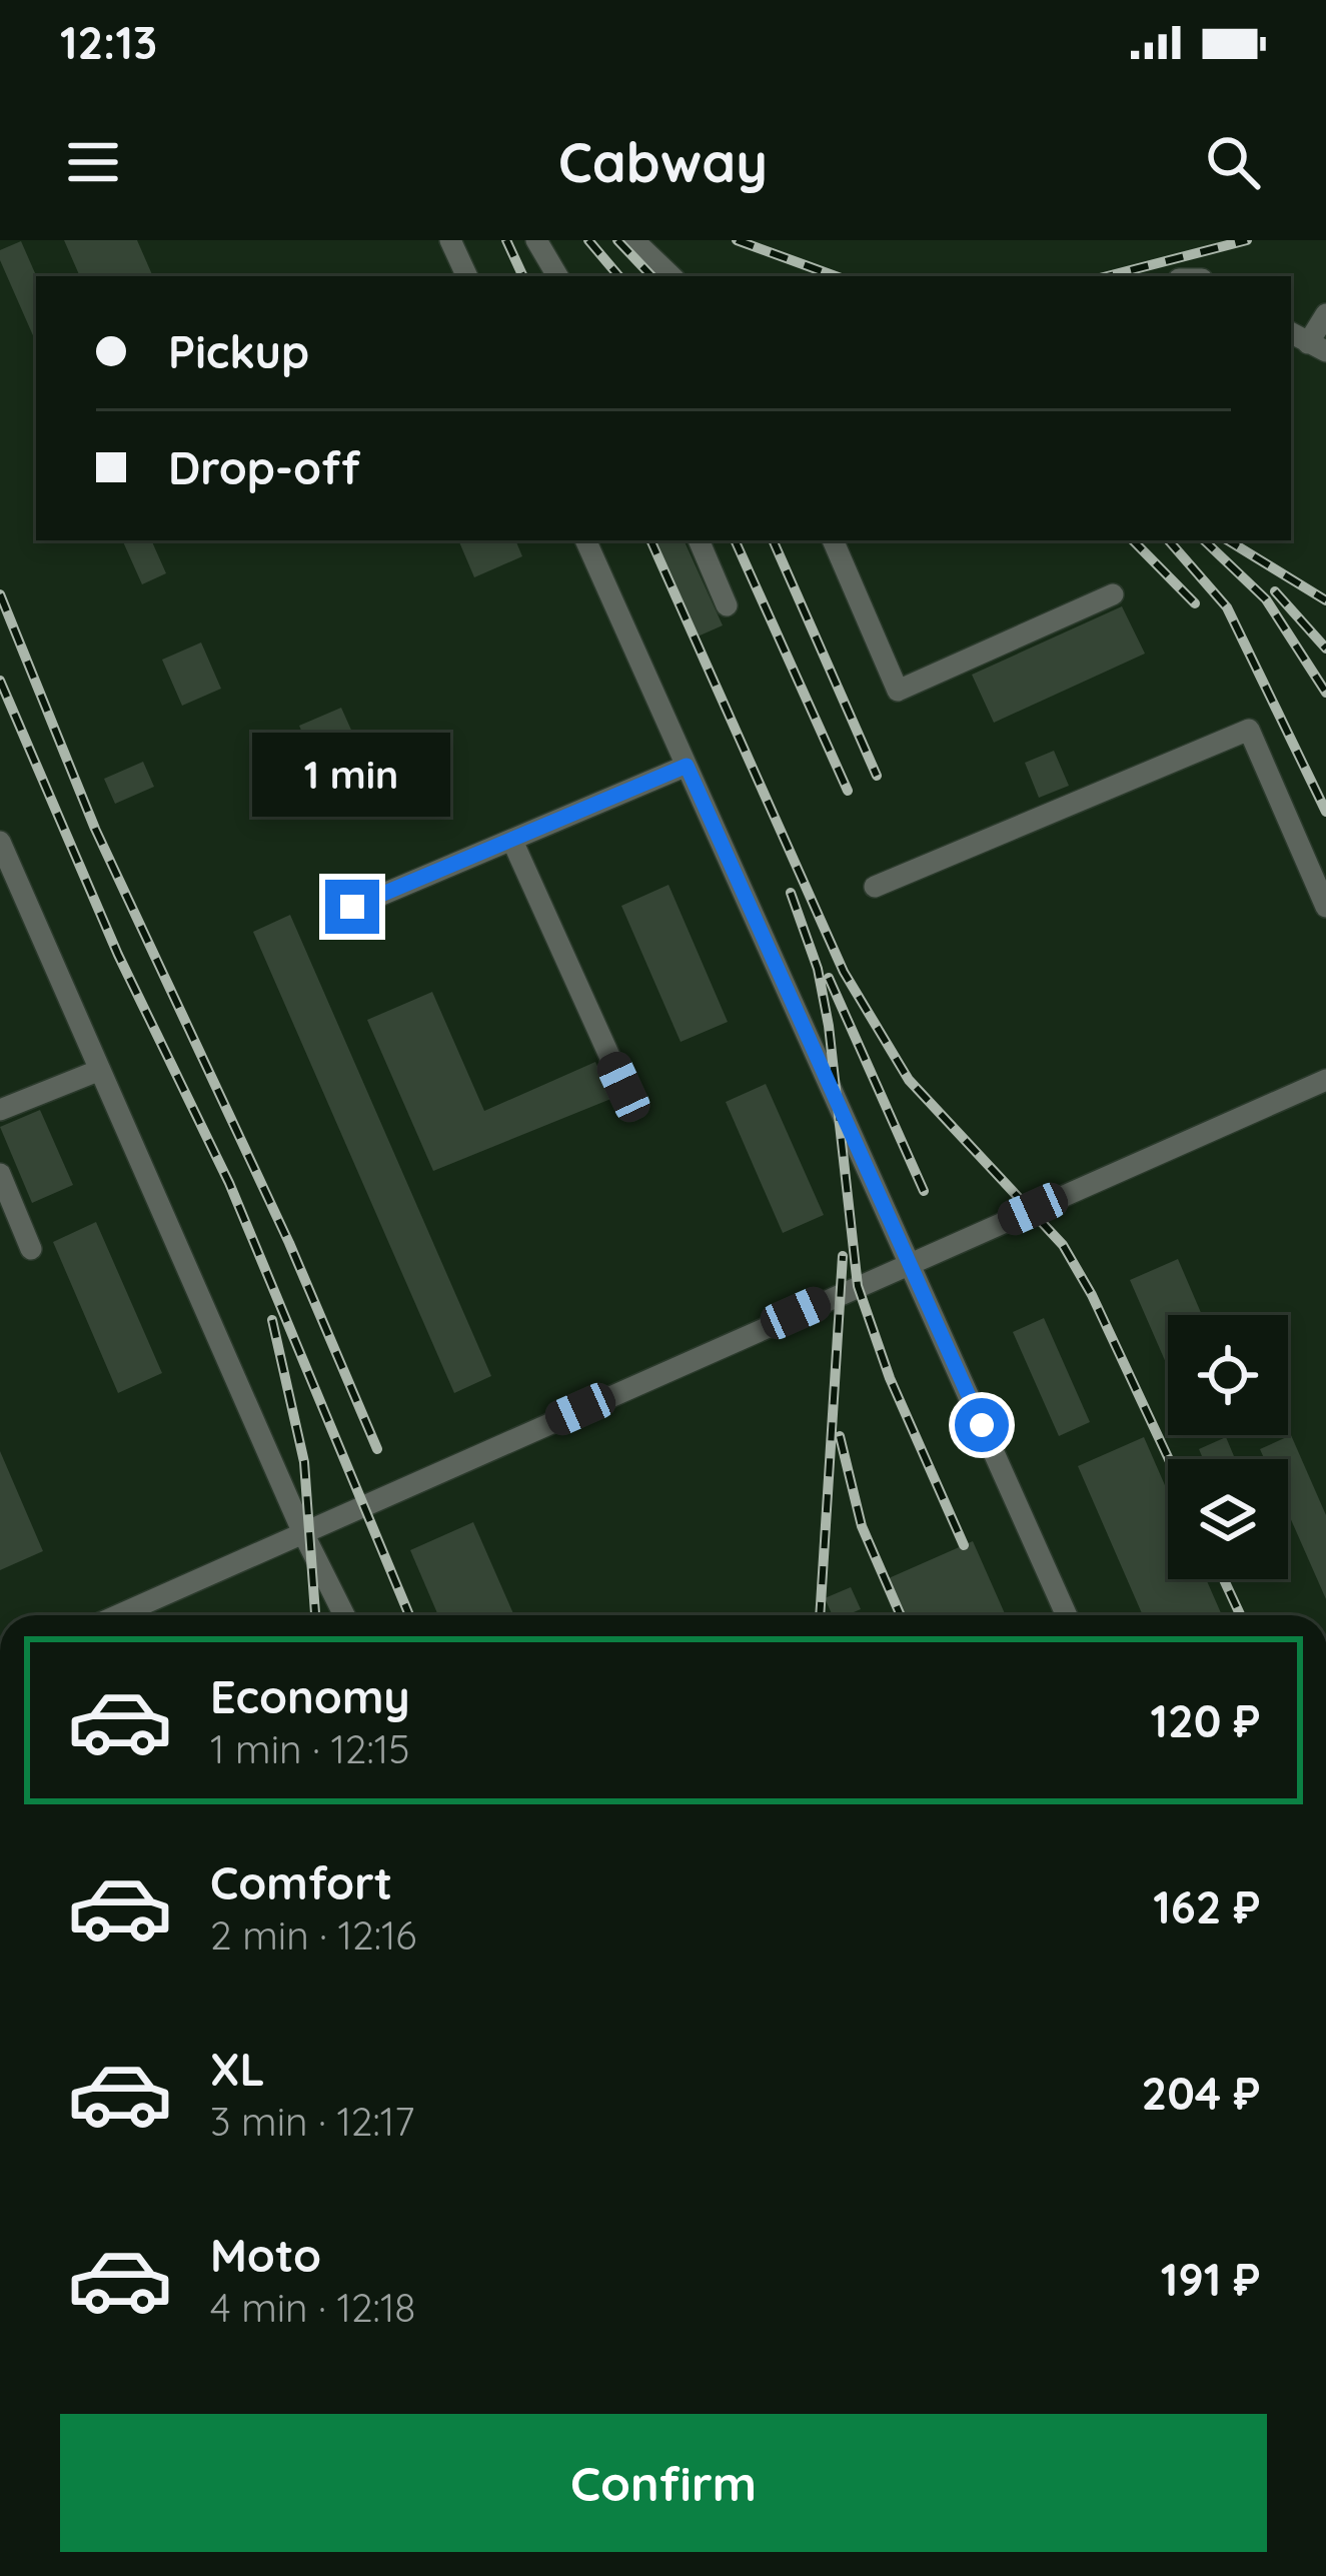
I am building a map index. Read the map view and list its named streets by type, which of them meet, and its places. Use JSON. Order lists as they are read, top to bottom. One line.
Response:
{"page":{"status":"12:13","header":"Cabway","banner":["Pickup","Drop-off"],"bubble":"1 min","list":[{"name":"Economy","note":"1 min · 12:15","value":"120 ₽"},{"name":"Comfort","note":"2 min · 12:16","value":"162 ₽"},{"name":"XL","note":"3 min · 12:17","value":"204 ₽"},{"name":"Moto","note":"4 min · 12:18","value":"191 ₽"}],"buttons":"Confirm"}}
